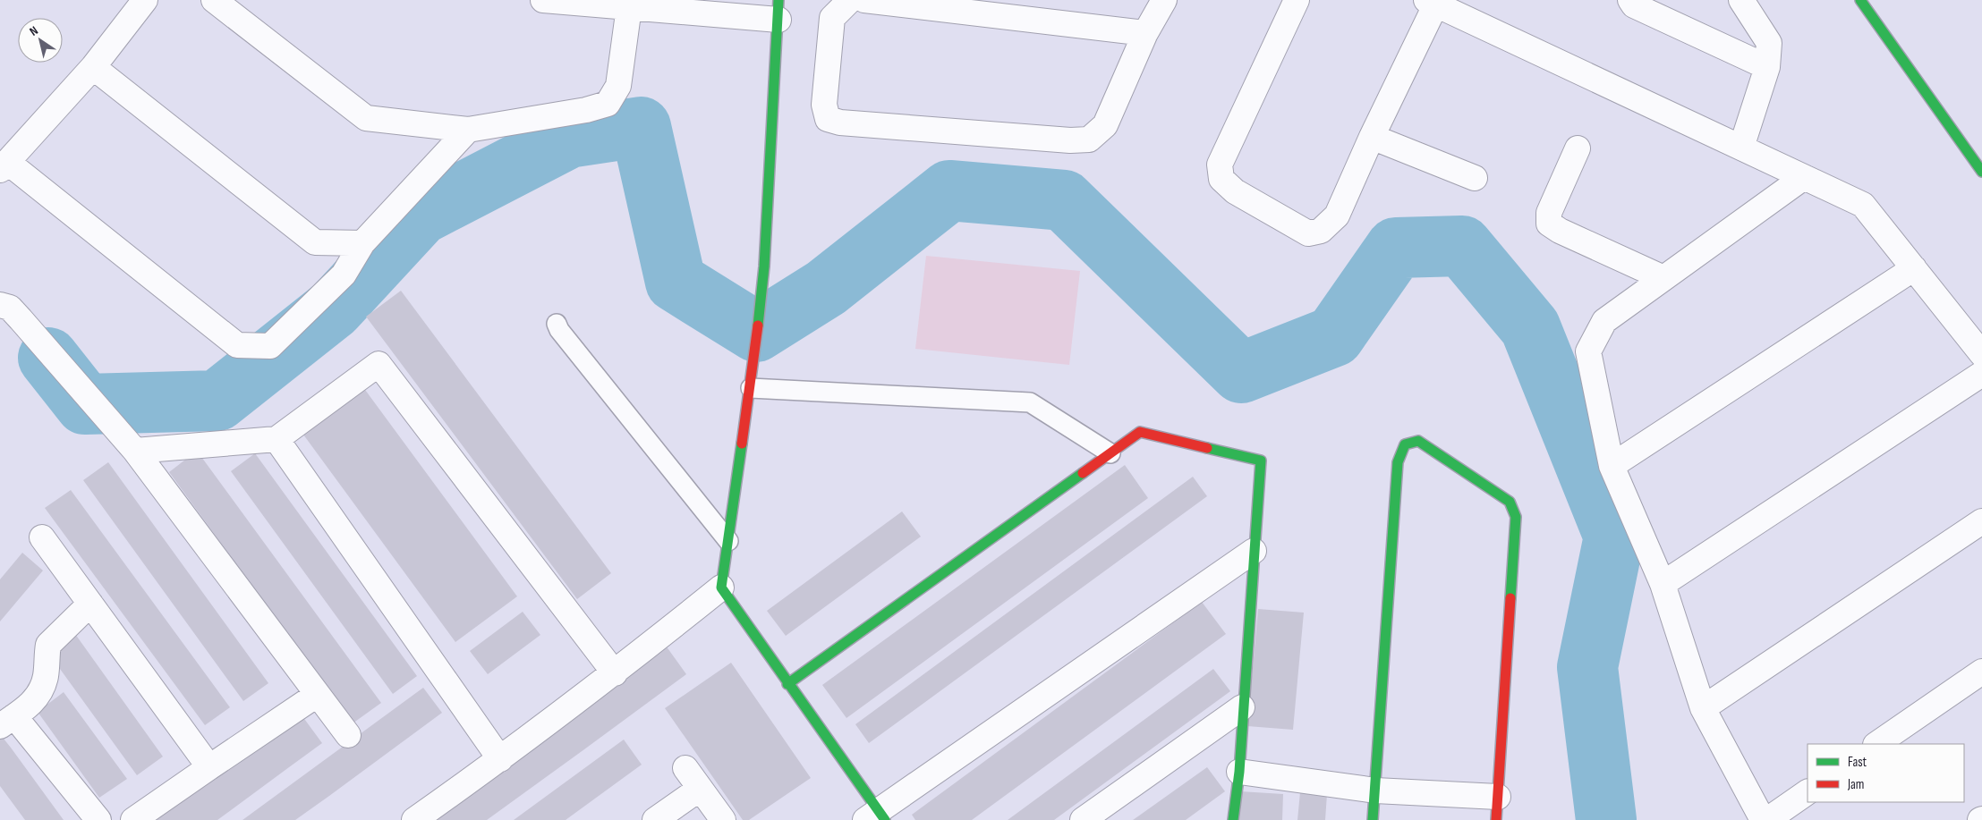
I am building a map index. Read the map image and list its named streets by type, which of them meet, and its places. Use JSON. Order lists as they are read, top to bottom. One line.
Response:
{"legend":["Fast","Jam"],"north":"top left"}
